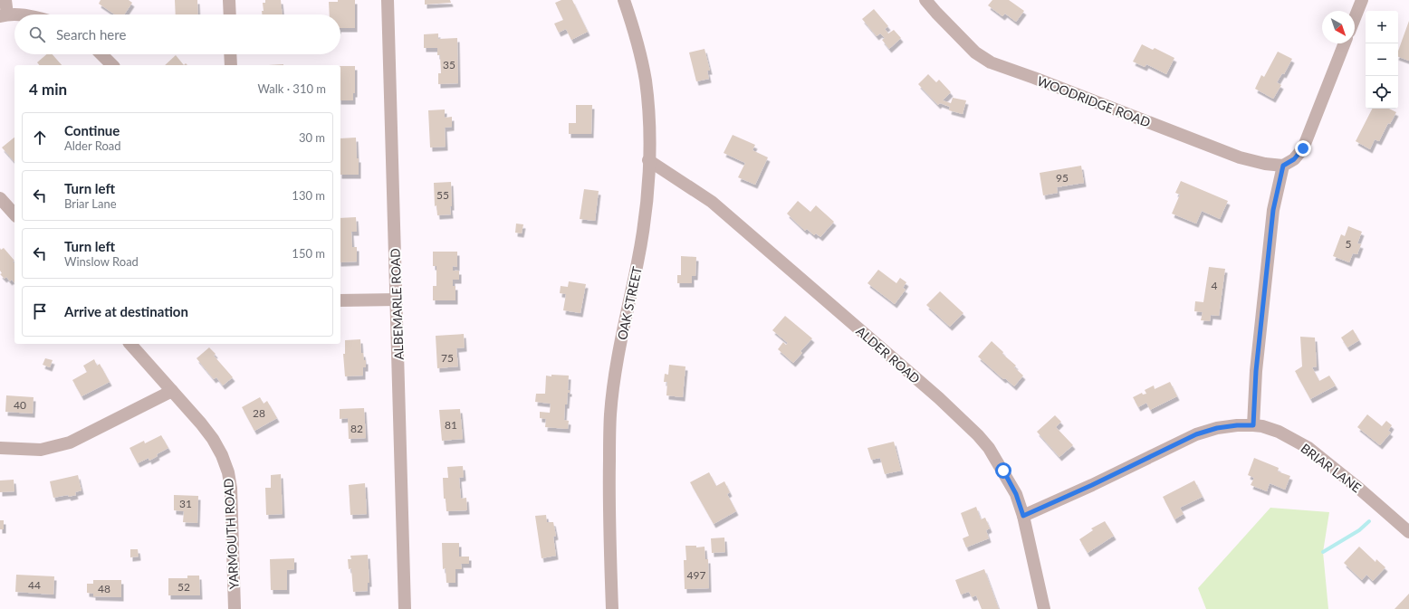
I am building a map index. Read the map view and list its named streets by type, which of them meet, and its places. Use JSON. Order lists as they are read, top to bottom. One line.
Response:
{"streets":{"street":["WOODRIDGE ROAD","OAK STREET","ALBEMARLE ROAD","ALDER ROAD","BRIAR LANE","YARMOUTH ROAD"]},"crossings":[["OAK STREET","ALDER ROAD"],["ALDER ROAD","BRIAR LANE"]],"house_numbers":["35","95","55","5","4","75","40","28","81","82","31","497","44","52","48"],"north":"bottom right","page":{"map_buttons":["+","−"],"search":"Search here","heading":["4 min","Walk · 310 m"],"list":[["Continue","Alder Road","30 m"],["Turn left","Briar Lane","130 m"],["Turn left","Winslow Road","150 m"],"Arrive at destination"]}}
